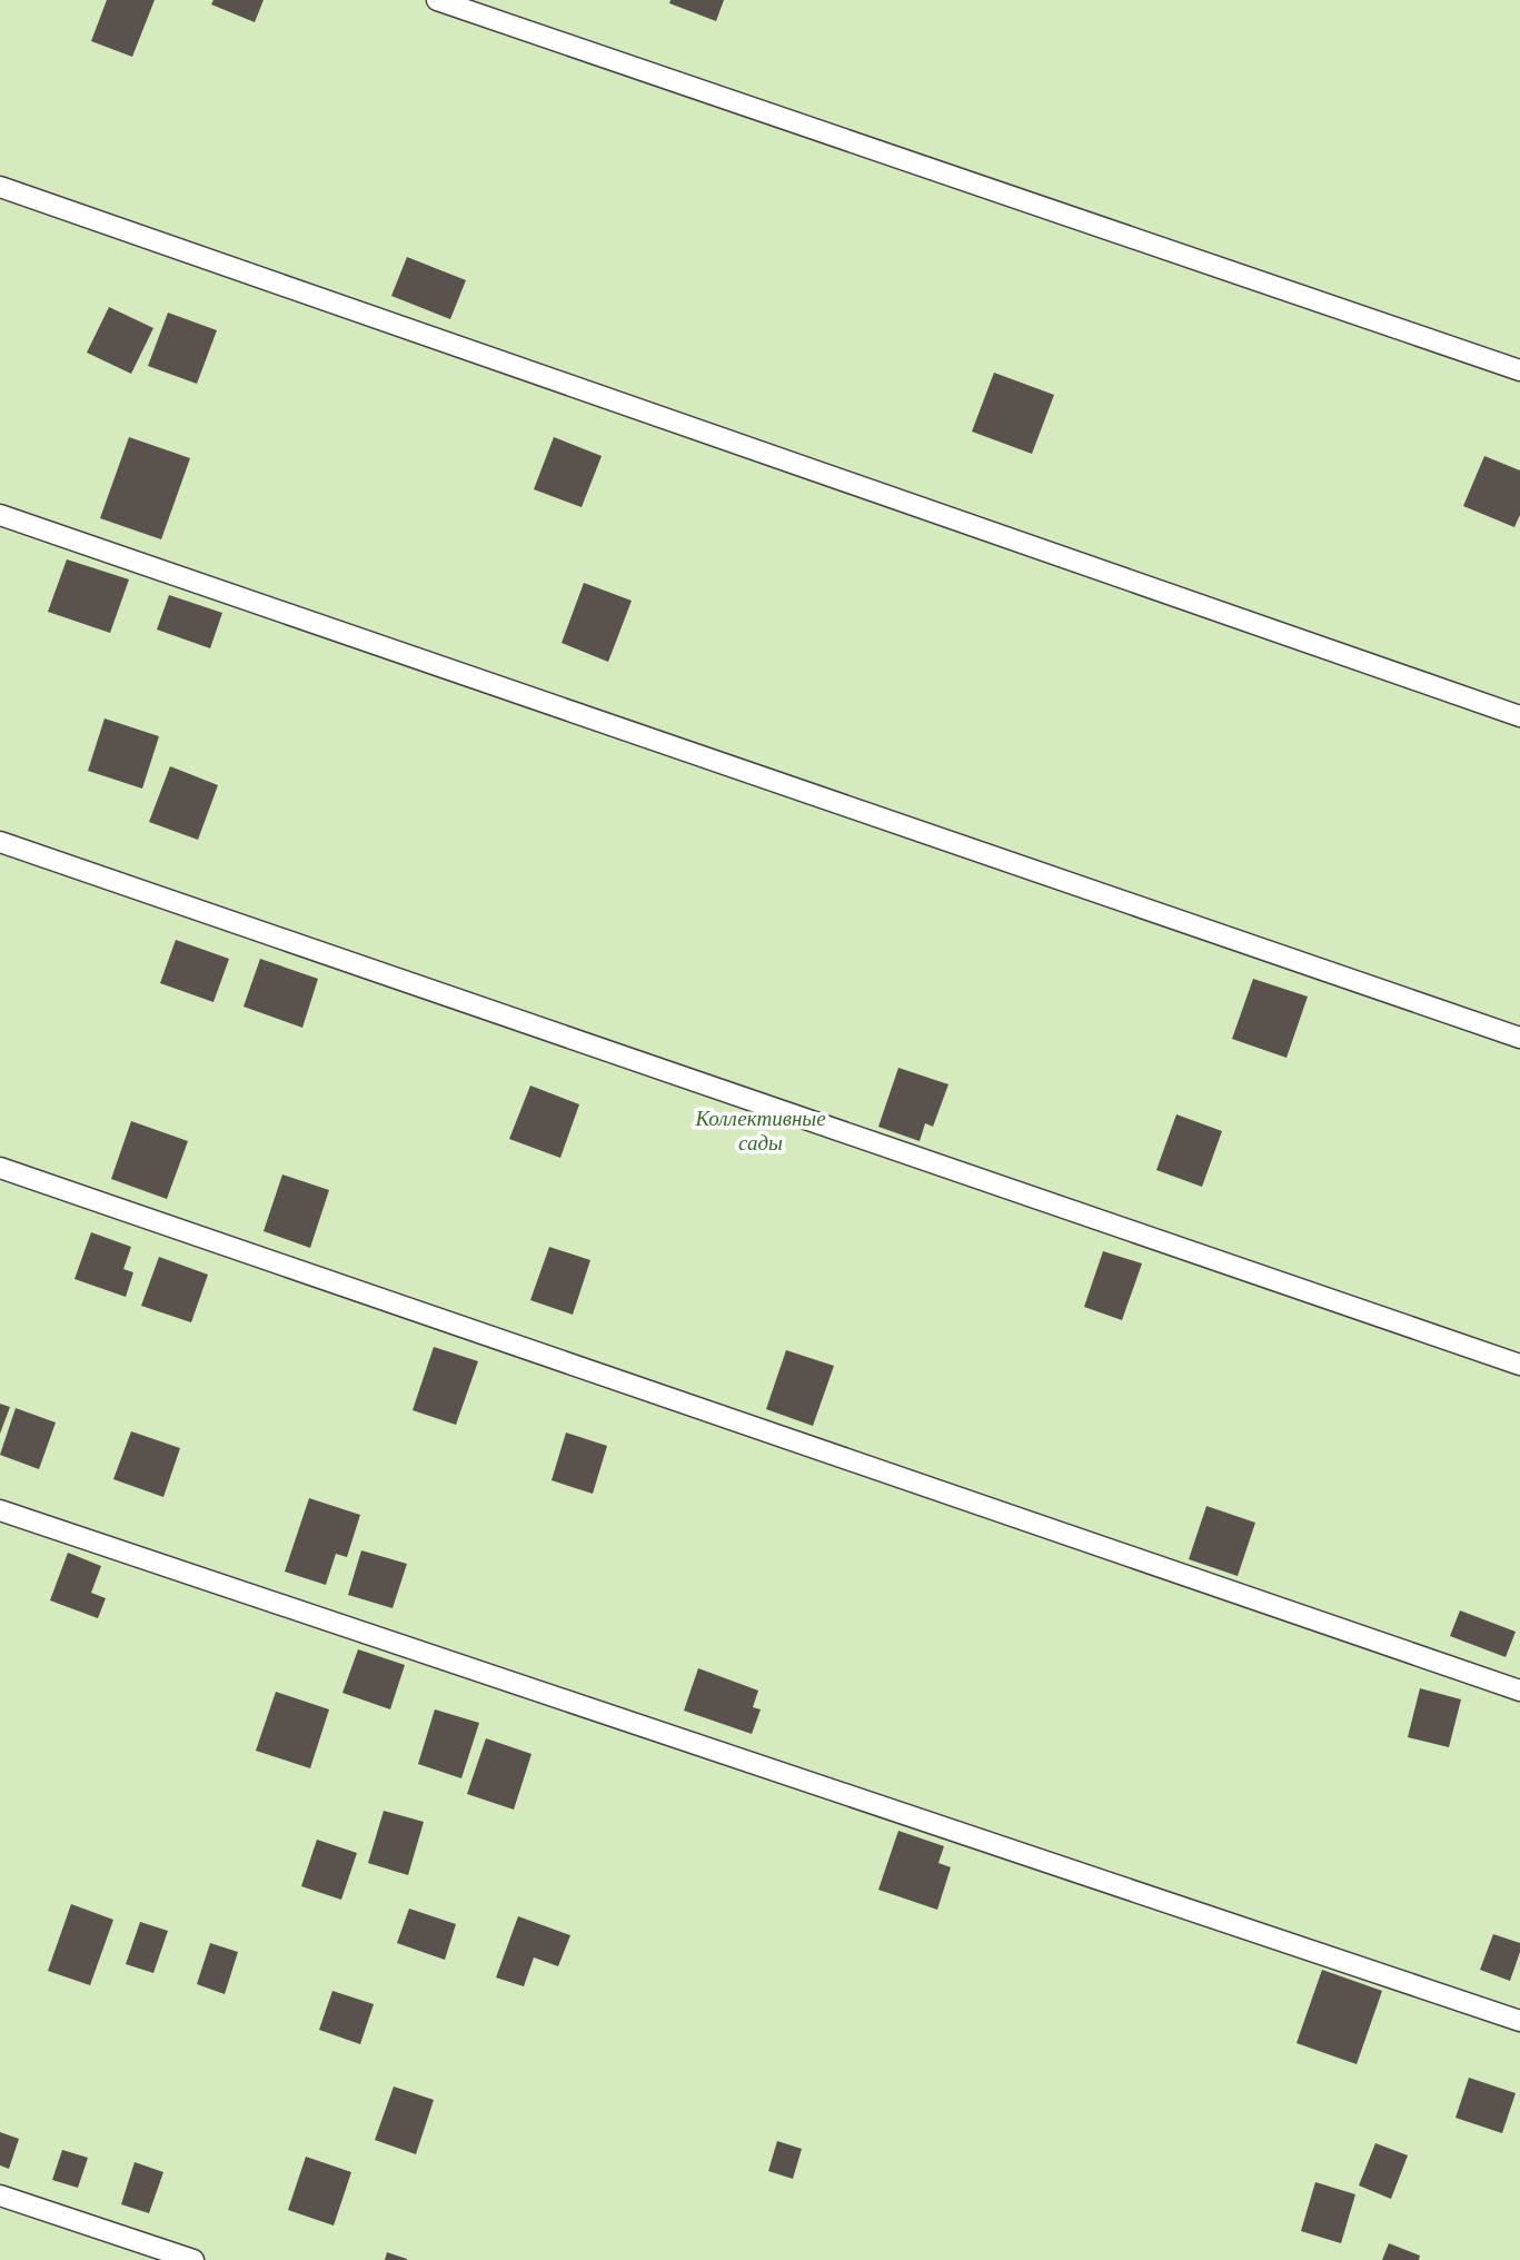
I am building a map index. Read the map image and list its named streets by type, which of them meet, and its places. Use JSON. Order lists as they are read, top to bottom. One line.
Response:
{"parks":["Коллективные сады"]}
